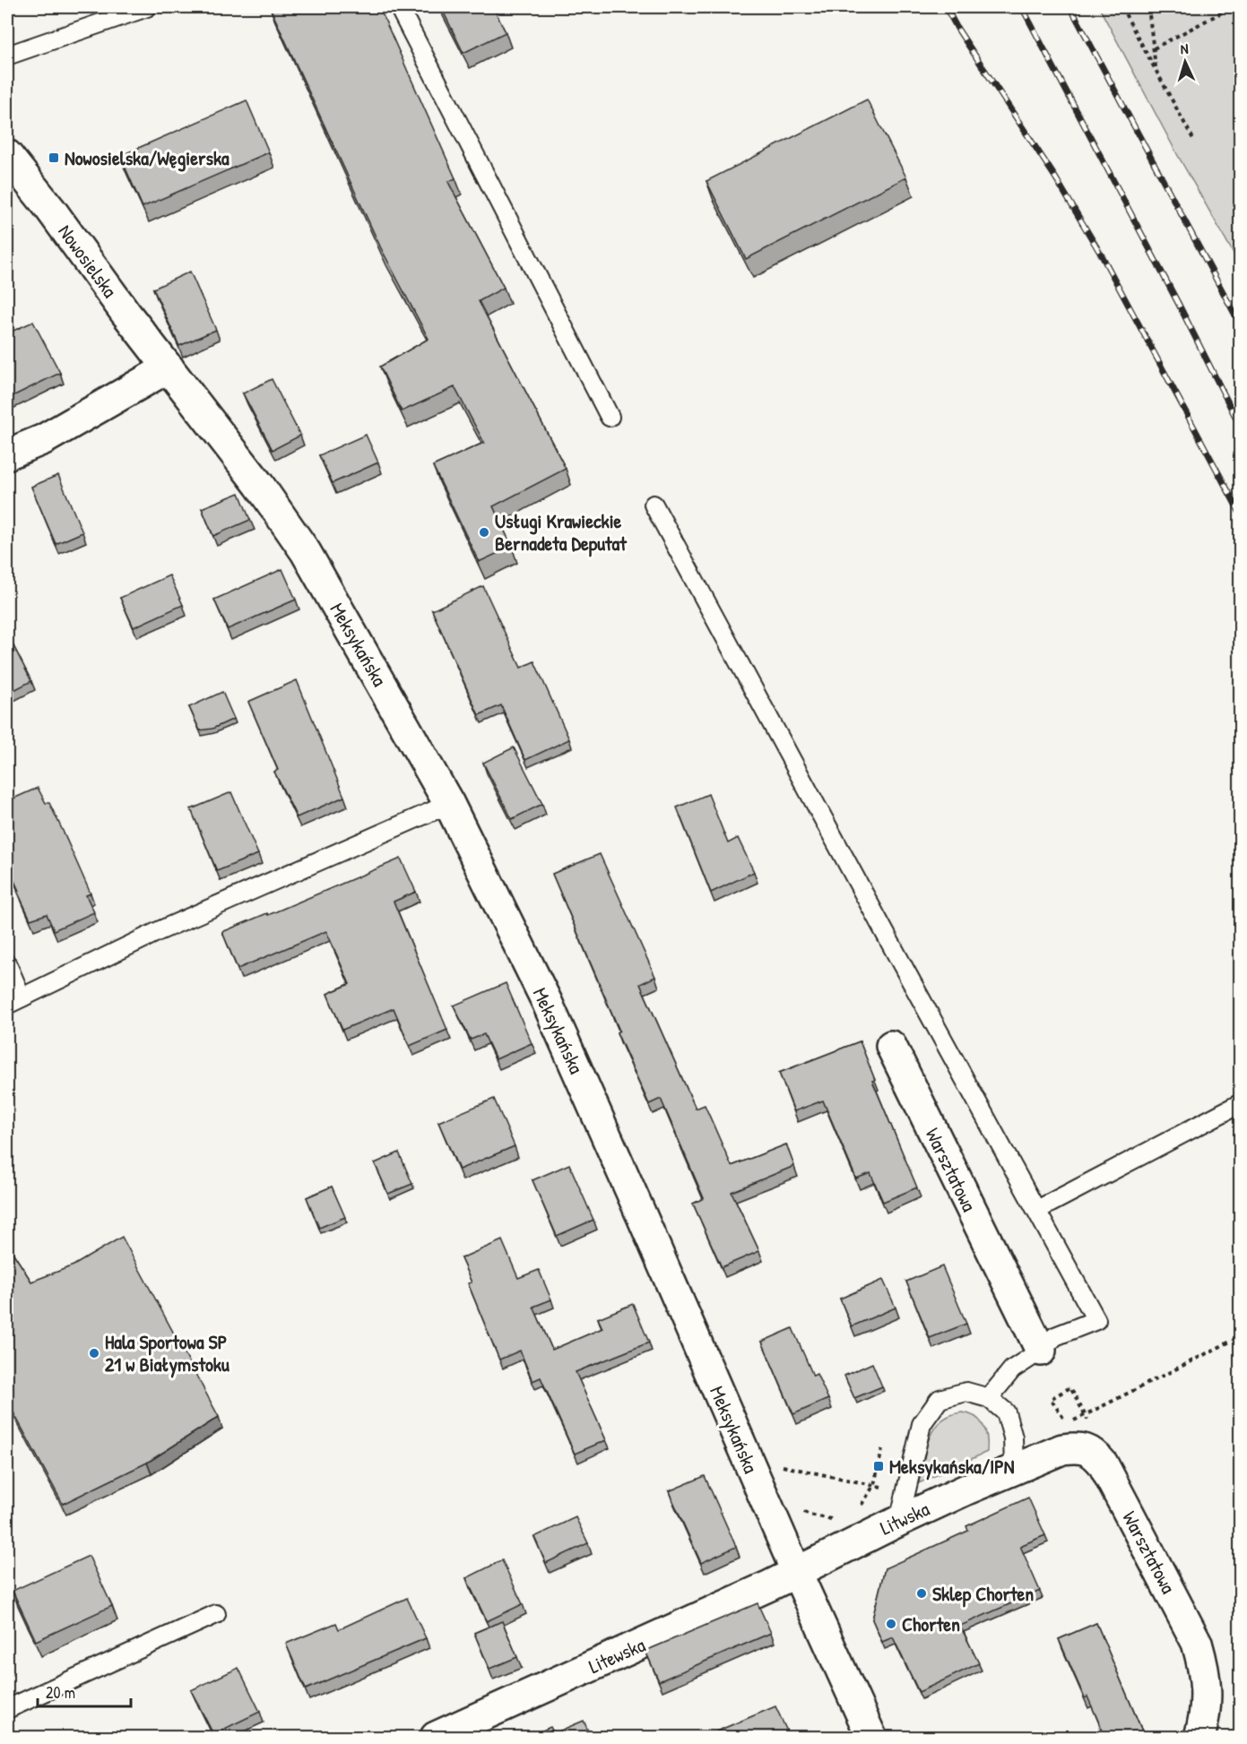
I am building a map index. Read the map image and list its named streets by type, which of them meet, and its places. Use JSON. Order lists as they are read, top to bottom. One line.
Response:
{"streets":{"street":["Nowosielska","Meksykańska","Warsztatowa","Litwska","Litewska"]},"crossings":[["Nowosielska","Meksykańska"],["Meksykańska","Litwska"],["Meksykańska","Litewska"],["Warsztatowa","Litwska"],["Litwska","Litewska"]],"places":{"transit":["Nowosielska/Węgierska","Meksykańska/IPN"],"other":["Usługi Krawieckie Bernadeta Deputat","Hala Sportowa SP 21 w Białymstoku","Sklep Chorten","Chorten"]},"scale_bar":"20 m","north":"top"}
